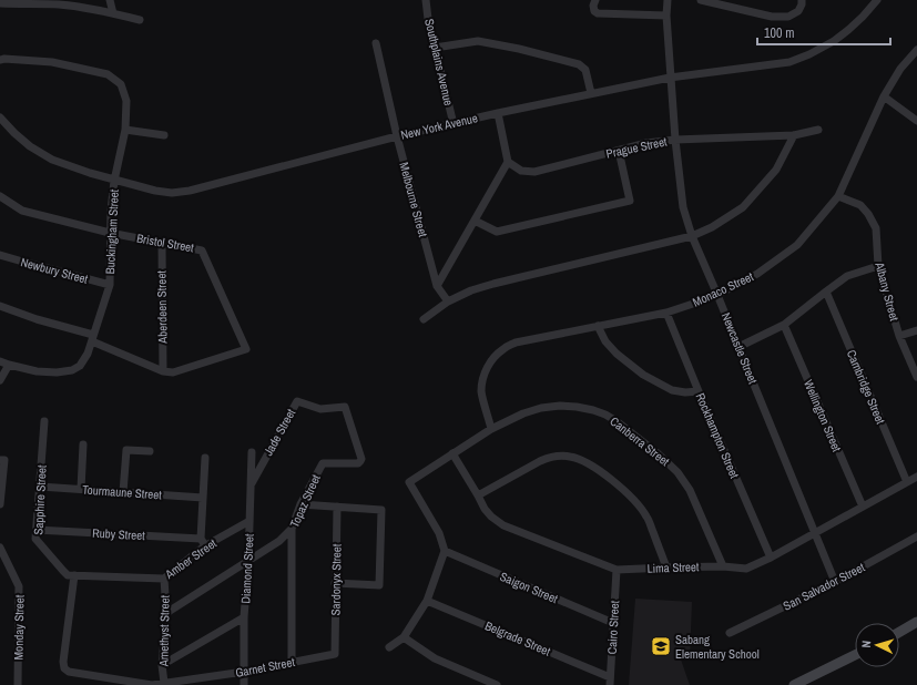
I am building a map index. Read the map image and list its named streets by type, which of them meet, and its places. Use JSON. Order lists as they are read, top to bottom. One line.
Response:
{"streets":{"street":["Southplains Avenue","New York Avenue","Prague Street","Melbourne Street","Buckingham Street","Bristol Street","Newbury Street","Monaco Street","Albany Street","Aberdeen Street","Newcastle Street","Cambridge Street","Wellington Street","Jade Street","Rockhampton Street","Canberra Street","Tourmaune Street","Sapphire Street","Topaz Street","Ruby Street","Amber Street","Lima Street","Diamond Street","Sardonyx Street","San Salvador Street","Saigon Street","Monday Street","Cairo Street","Amethyst Street","Belgrade Street","Garnet Street"]},"crossings":[["Southplains Avenue","New York Avenue"],["New York Avenue","Melbourne Street"],["New York Avenue","Buckingham Street"],["New York Avenue","Newcastle Street"],["Prague Street","Newcastle Street"],["Buckingham Street","Bristol Street"],["Buckingham Street","Newbury Street"],["Bristol Street","Aberdeen Street"],["Monaco Street","Albany Street"],["Monaco Street","Newcastle Street"],["Monaco Street","Rockhampton Street"],["Monaco Street","Canberra Street"],["Newcastle Street","Lima Street"],["Newcastle Street","San Salvador Street"],["Cambridge Street","Lima Street"],["Wellington Street","Lima Street"],["Jade Street","Topaz Street"],["Jade Street","Diamond Street"],["Rockhampton Street","Lima Street"],["Canberra Street","Lima Street"],["Canberra Street","Saigon Street"],["Tourmaune Street","Sapphire Street"],["Sapphire Street","Ruby Street"],["Sapphire Street","Amber Street"],["Sapphire Street","Garnet Street"],["Topaz Street","Garnet Street"],["Ruby Street","Amber Street"],["Amber Street","Diamond Street"],["Amber Street","Amethyst Street"],["Amber Street","Garnet Street"],["Lima Street","Cairo Street"],["Diamond Street","Garnet Street"],["Sardonyx Street","Garnet Street"],["Saigon Street","Cairo Street"],["Cairo Street","Belgrade Street"],["Amethyst Street","Garnet Street"]],"places":{"school or university":["Sabang Elementary School"]},"scale_bar":"100 m","north":"left"}
